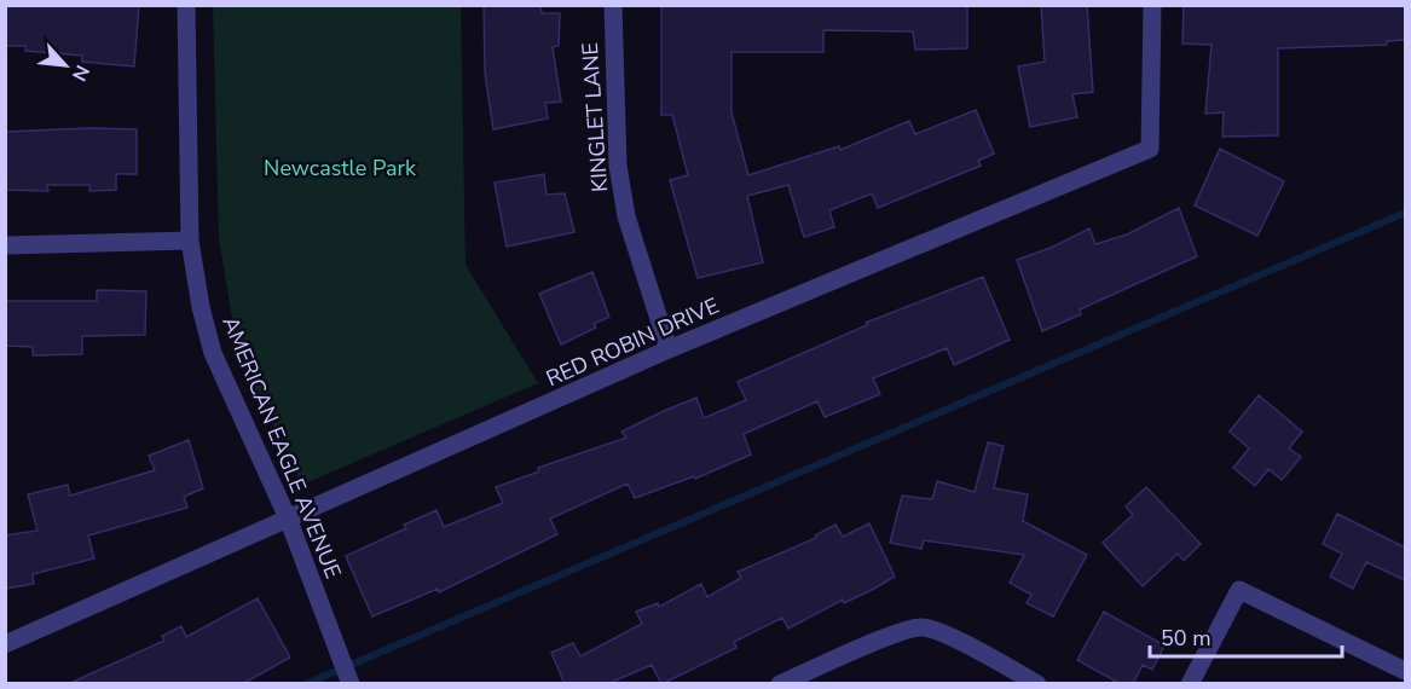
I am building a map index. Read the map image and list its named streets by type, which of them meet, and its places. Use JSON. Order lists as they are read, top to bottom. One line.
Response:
{"streets":{"street":["KINGLET LANE","RED ROBIN DRIVE","AMERICAN EAGLE AVENUE"]},"crossings":[["KINGLET LANE","RED ROBIN DRIVE"],["RED ROBIN DRIVE","AMERICAN EAGLE AVENUE"]],"parks":["Newcastle Park"],"scale_bar":"50 m","north":"bottom right"}
